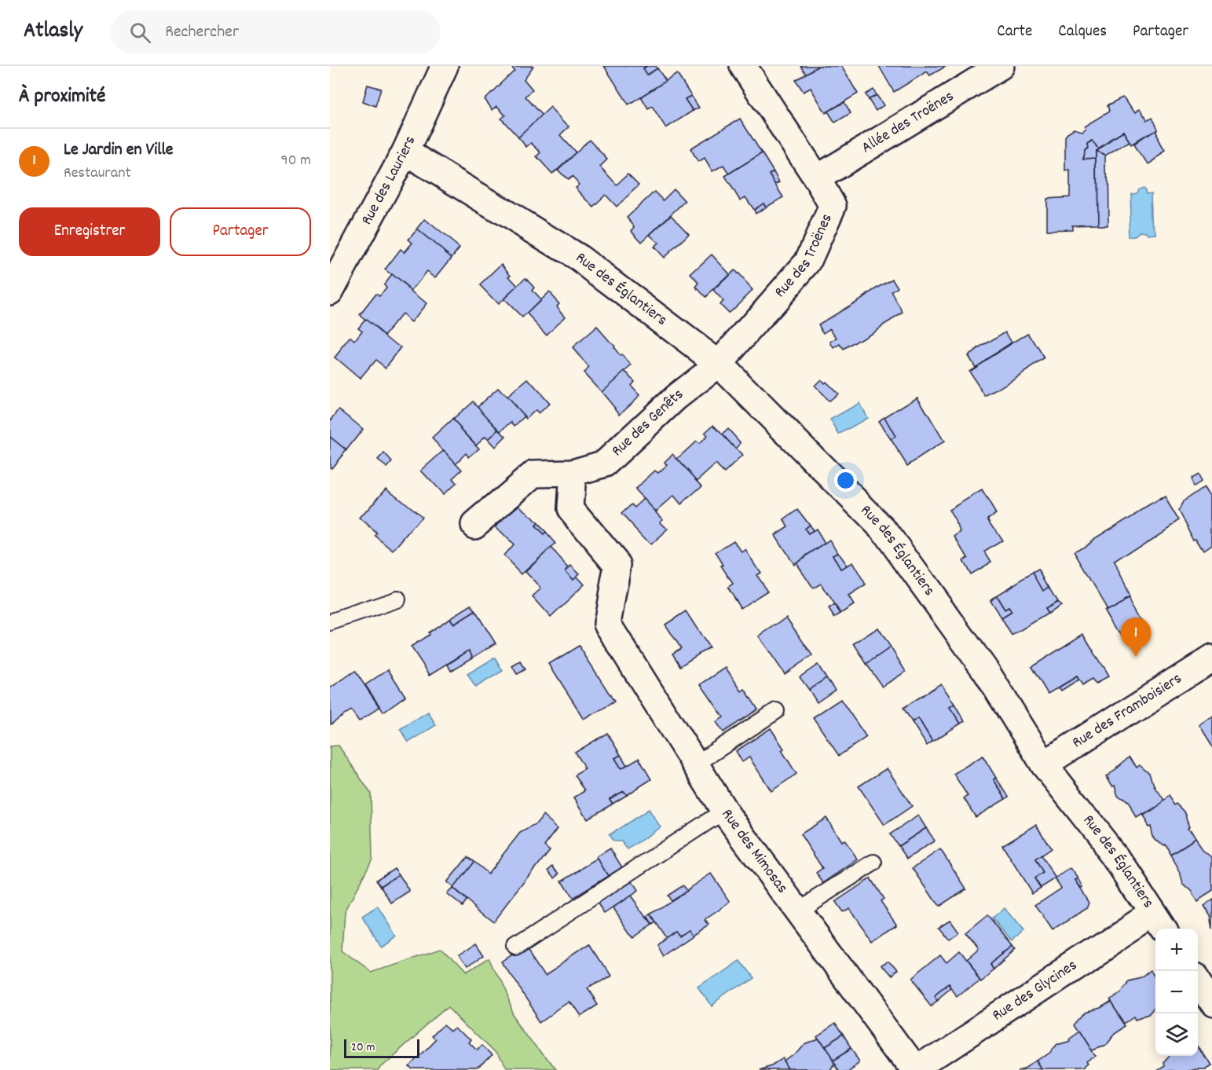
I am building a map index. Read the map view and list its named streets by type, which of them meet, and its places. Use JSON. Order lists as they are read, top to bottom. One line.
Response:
{"streets":{"street":["Allée des Troënes","Rue des Lauriers","Rue des Troënes","Rue des Églantiers","Rue des Genêts","Rue des Framboisiers","Rue des Mimosas","Rue des Glycines"]},"crossings":[["Allée des Troënes","Rue des Troënes"],["Rue des Lauriers","Rue des Églantiers"],["Rue des Troënes","Rue des Églantiers"],["Rue des Troënes","Rue des Genêts"],["Rue des Églantiers","Rue des Genêts"],["Rue des Églantiers","Rue des Framboisiers"],["Rue des Églantiers","Rue des Glycines"],["Rue des Genêts","Rue des Mimosas"],["Rue des Mimosas","Rue des Glycines"]],"scale_bar":"20 m","page":{"header":"Atlasly","search":"Rechercher","nav":["Carte","Calques","Partager"],"heading":"À proximité","list":[{"mark":"1","name":"Le Jardin en Ville","note":"Restaurant","value":"90 m"}],"buttons":["Enregistrer","Partager"],"pins":"1","map_buttons":["+","−"],"scale":"20 m"}}
